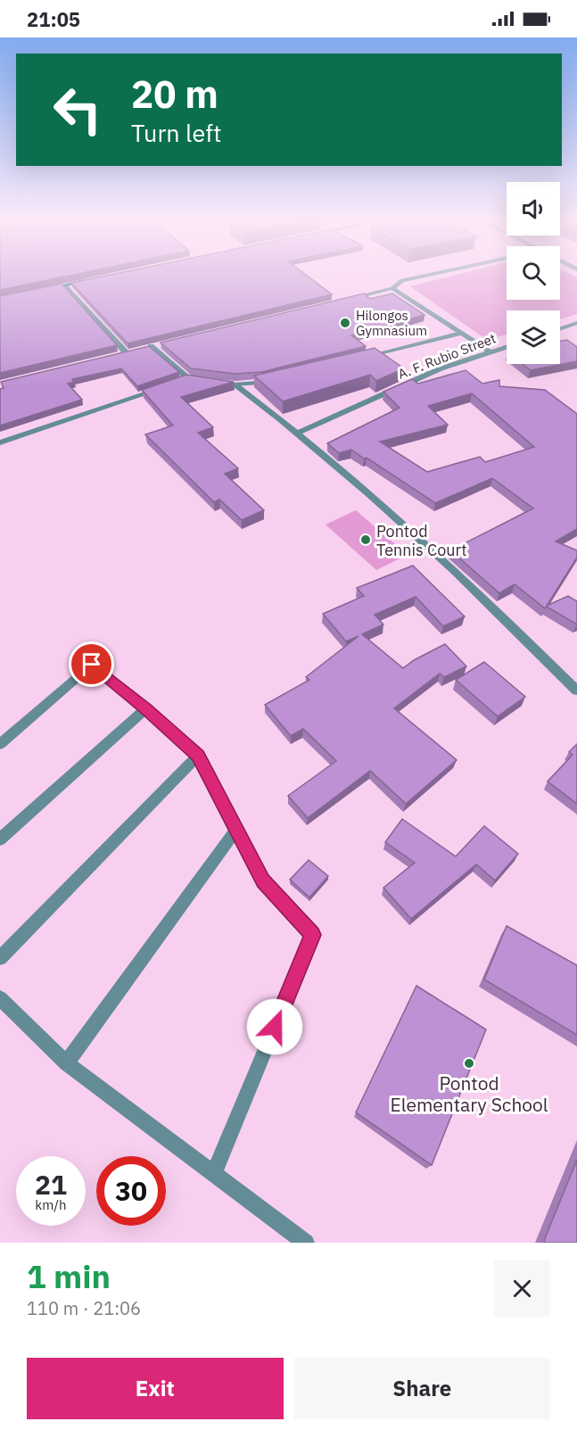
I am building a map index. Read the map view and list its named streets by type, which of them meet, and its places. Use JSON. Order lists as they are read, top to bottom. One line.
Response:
{"streets":{"street":["A. F. Rubio Street"]},"places":["Hilongos Gymnasium","Pontod Tennis Court","Pontod Elementary School"],"page":{"status":"21:05","turn":["20 m","Turn left"],"speed":"21 km/h","limit":"30","heading":["1 min","110 m · 21:06"],"buttons":["Exit","Share"]}}
